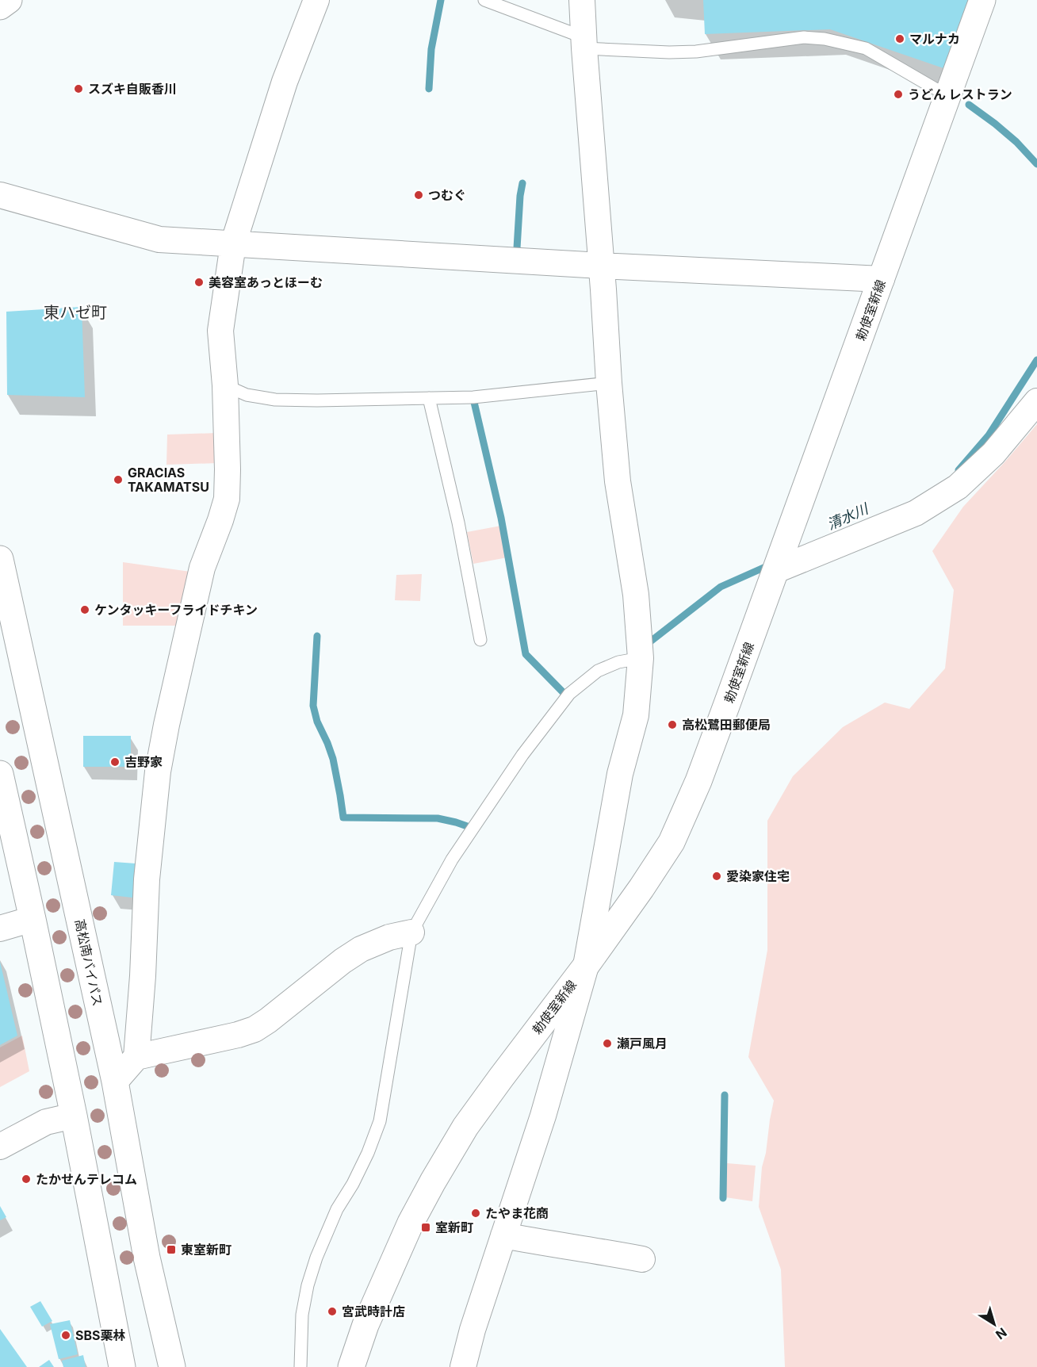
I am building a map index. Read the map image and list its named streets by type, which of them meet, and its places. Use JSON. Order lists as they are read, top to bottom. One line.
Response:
{"streets":{"main road":["勅使室新線","高松南バイパス"]},"districts":["東ハゼ町"],"water":["清水川"],"places":{"other":["マルナカ","スズキ自販香川","うどん レストラン","つむぐ","美容室あっとほーむ","GRACIAS TAKAMATSU","ケンタッキーフライドチキン","高松鷺田郵便局","吉野家","愛染家住宅","瀬戸風月","たかせんテレコム","たやま花商","宮武時計店","SBS栗林"],"transit":["室新町","東室新町"]},"north":"bottom right"}
